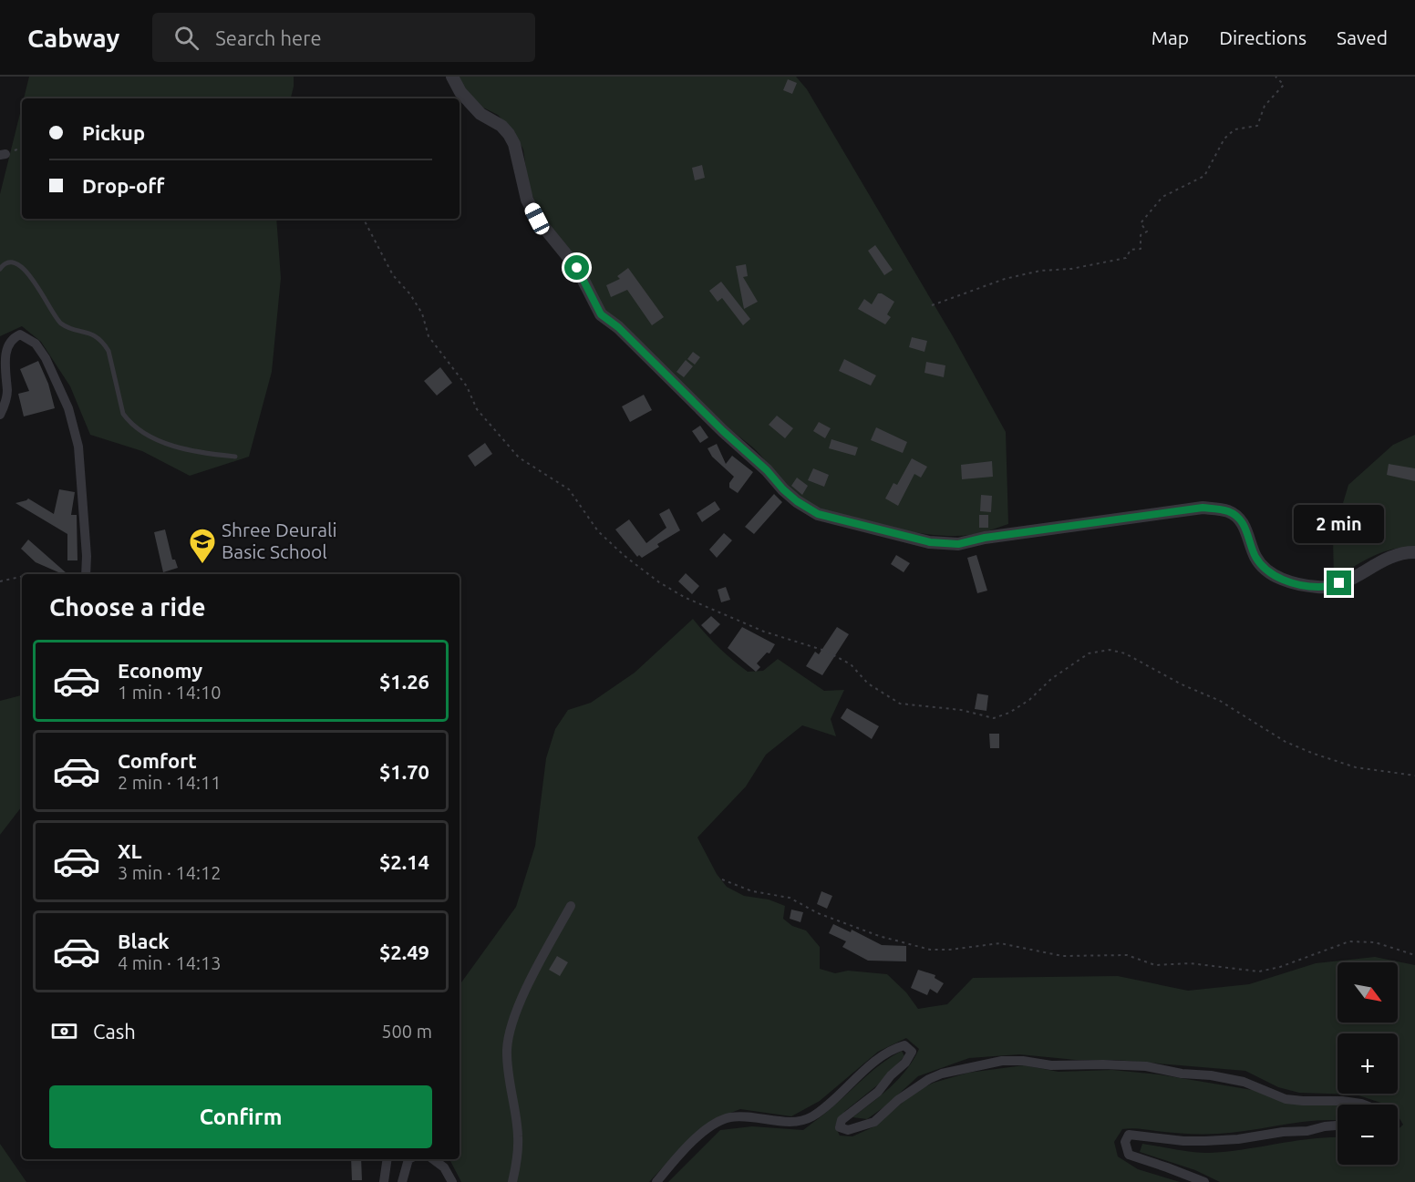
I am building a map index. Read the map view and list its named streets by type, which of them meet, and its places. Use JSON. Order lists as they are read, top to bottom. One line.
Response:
{"places":{"school or university":["Shree Deurali Basic School"]},"north":"bottom right","page":{"header":"Cabway","search":"Search here","nav":["Map","Directions","Saved"],"banner":["Pickup","Drop-off"],"bubble":"2 min","heading":"Choose a ride","list":[{"name":"Economy","note":"1 min · 14:10","value":"$1.26"},{"name":"Comfort","note":"2 min · 14:11","value":"$1.70"},{"name":"XL","note":"3 min · 14:12","value":"$2.14"},{"name":"Black","note":"4 min · 14:13","value":"$2.49"}],"map_buttons":["+","−"],"pay":["Cash","500 m"],"buttons":"Confirm"}}
